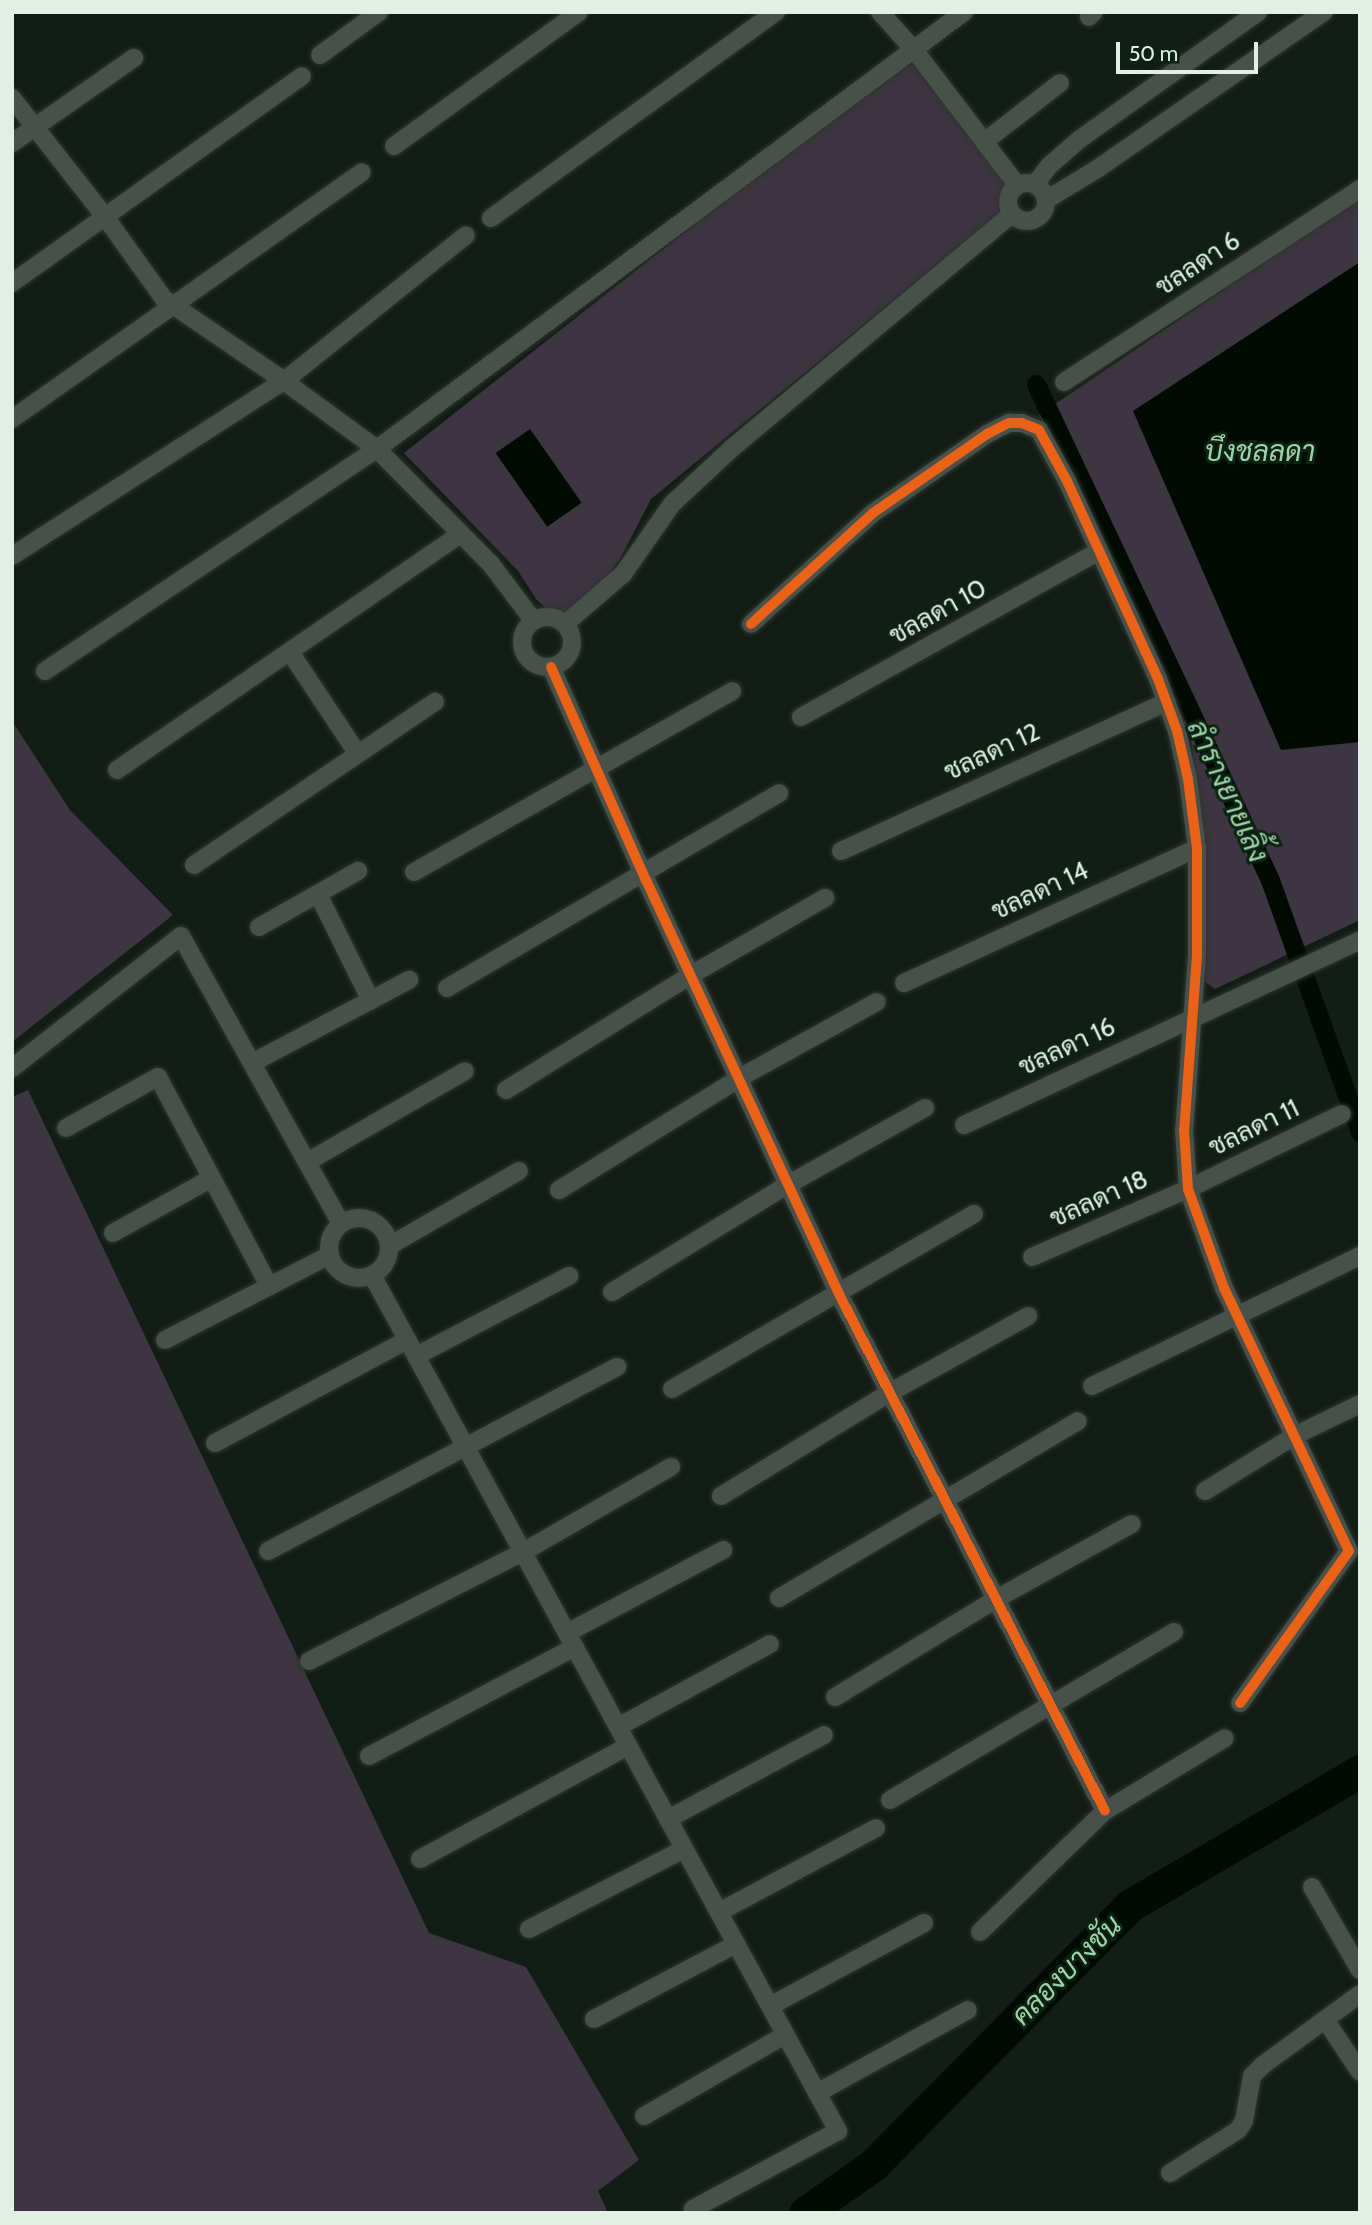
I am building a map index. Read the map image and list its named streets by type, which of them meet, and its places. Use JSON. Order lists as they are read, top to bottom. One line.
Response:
{"streets":{"street":["ชลลดา 6","ชลลดา 10","ชลลดา 12","ชลลดา 14","ชลลดา 16","ชลลดา 11","ชลลดา 18"]},"crossings":[["ชลลดา 11","ชลลดา 18"]],"water":["บึงชลลดา","ลำรางยายเลิ้ง","คลองบางชัน"],"scale_bar":"50 m"}
